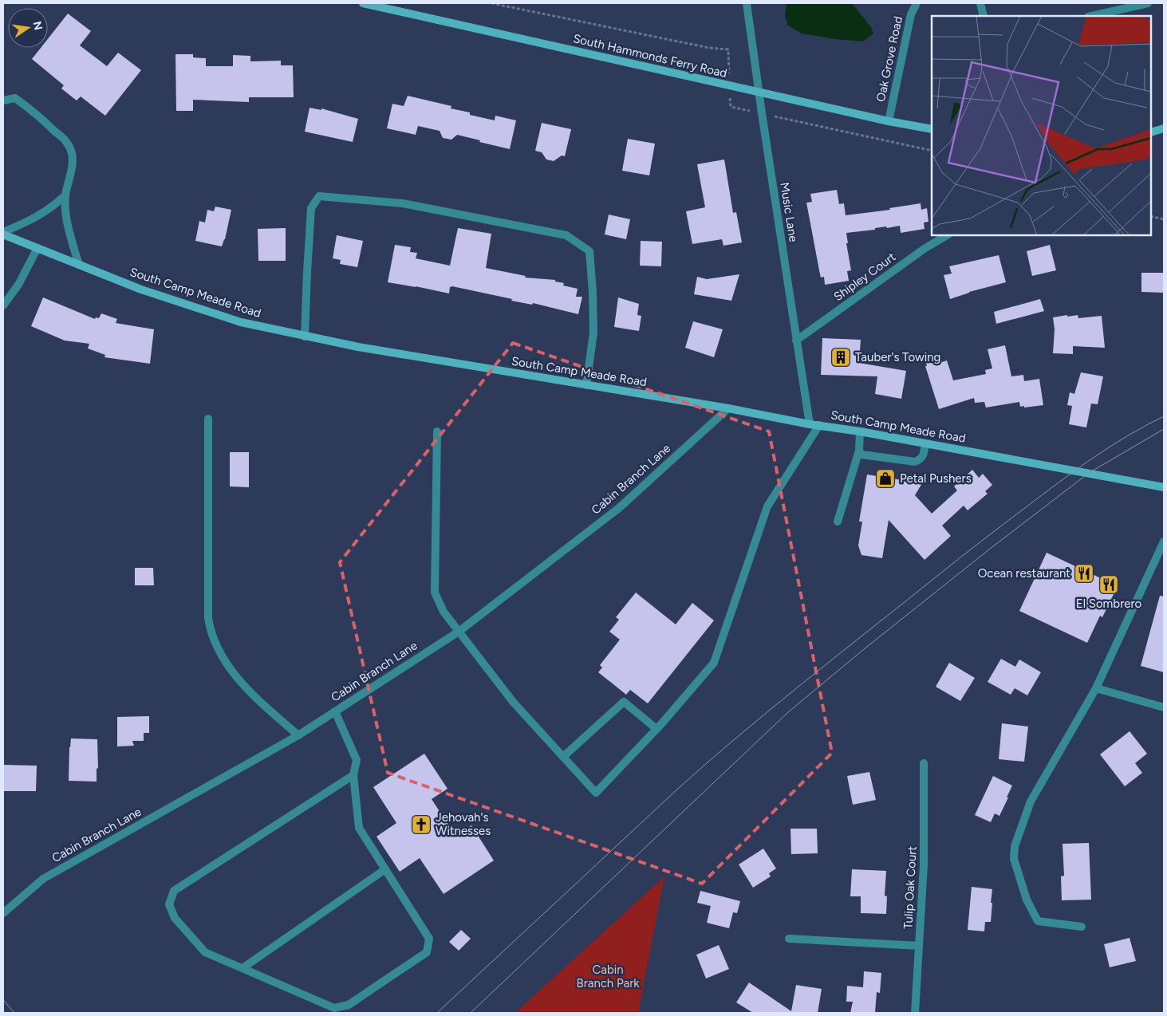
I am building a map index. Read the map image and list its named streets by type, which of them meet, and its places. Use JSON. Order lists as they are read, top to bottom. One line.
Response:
{"streets":{"main road":["South Hammonds Ferry Road","South Camp Meade Road"],"street":["Oak Grove Road","Music Lane","Shipley Court","Cabin Branch Lane","Tulip Oak Court"]},"crossings":[["South Hammonds Ferry Road","Oak Grove Road"],["South Hammonds Ferry Road","Music Lane"],["Music Lane","Shipley Court"],["Music Lane","South Camp Meade Road"],["South Camp Meade Road","Cabin Branch Lane"]],"parks":["Cabin Branch Park"],"places":{"building":["Tauber's Towing"],"shop":["Petal Pushers"],"restaurant":["Ocean restaurant","El Sombrero"],"church":["Jehovah's Witnesses"]},"north":"right"}
